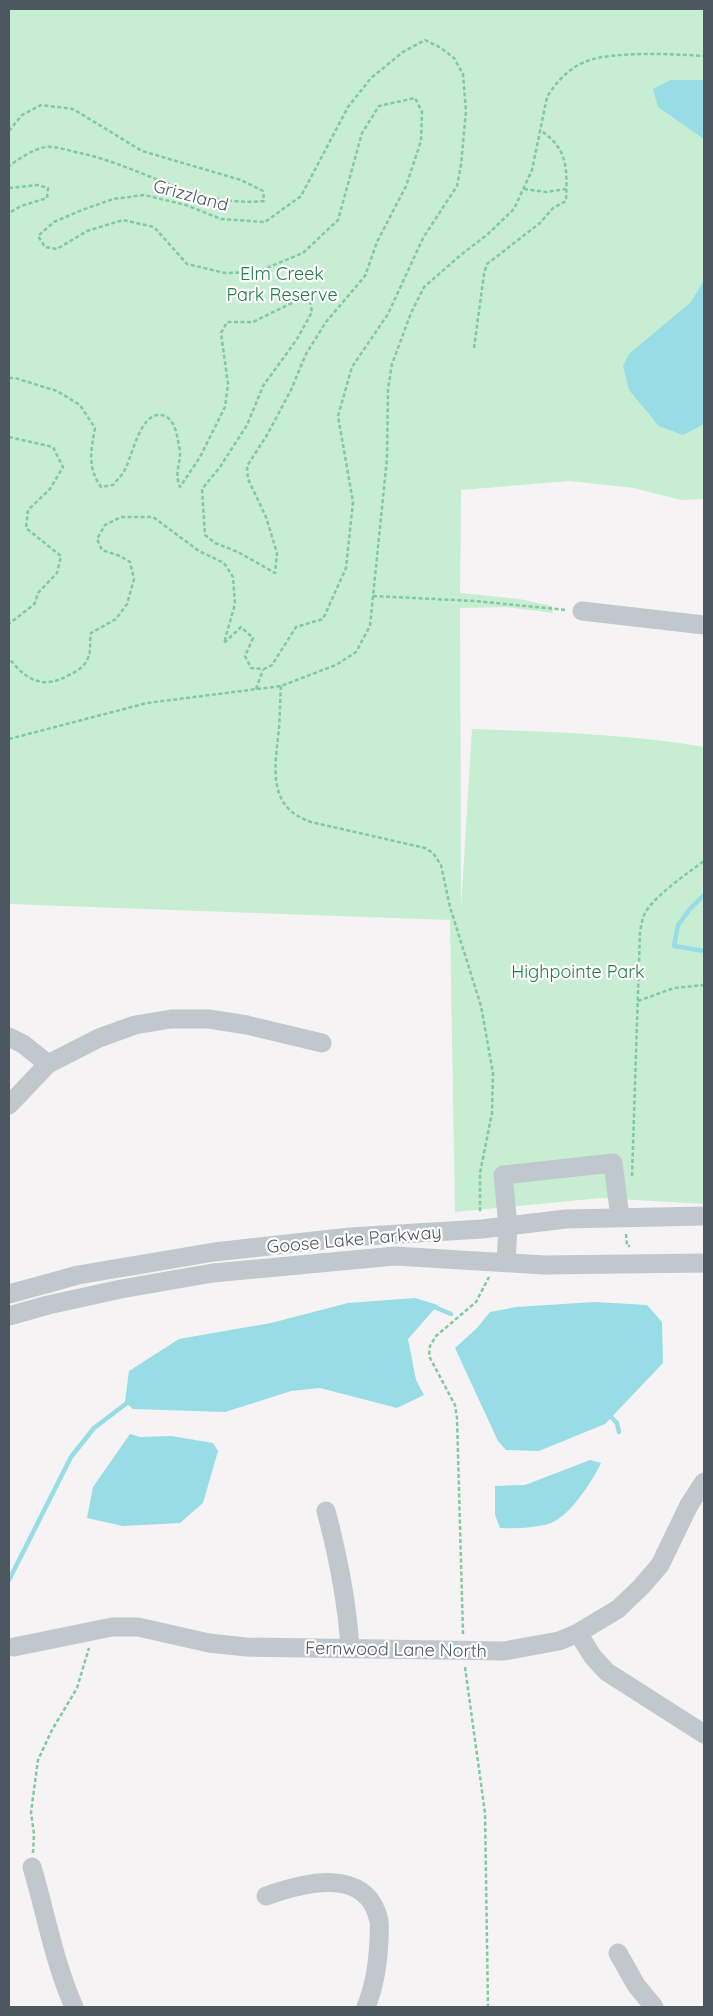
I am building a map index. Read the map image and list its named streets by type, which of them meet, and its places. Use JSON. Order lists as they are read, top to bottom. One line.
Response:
{"streets":{"street":["Goose Lake Parkway","Fernwood Lane North"],"path":["Grizzland"]},"parks":["Elm Creek Park Reserve","Highpointe Park"]}
